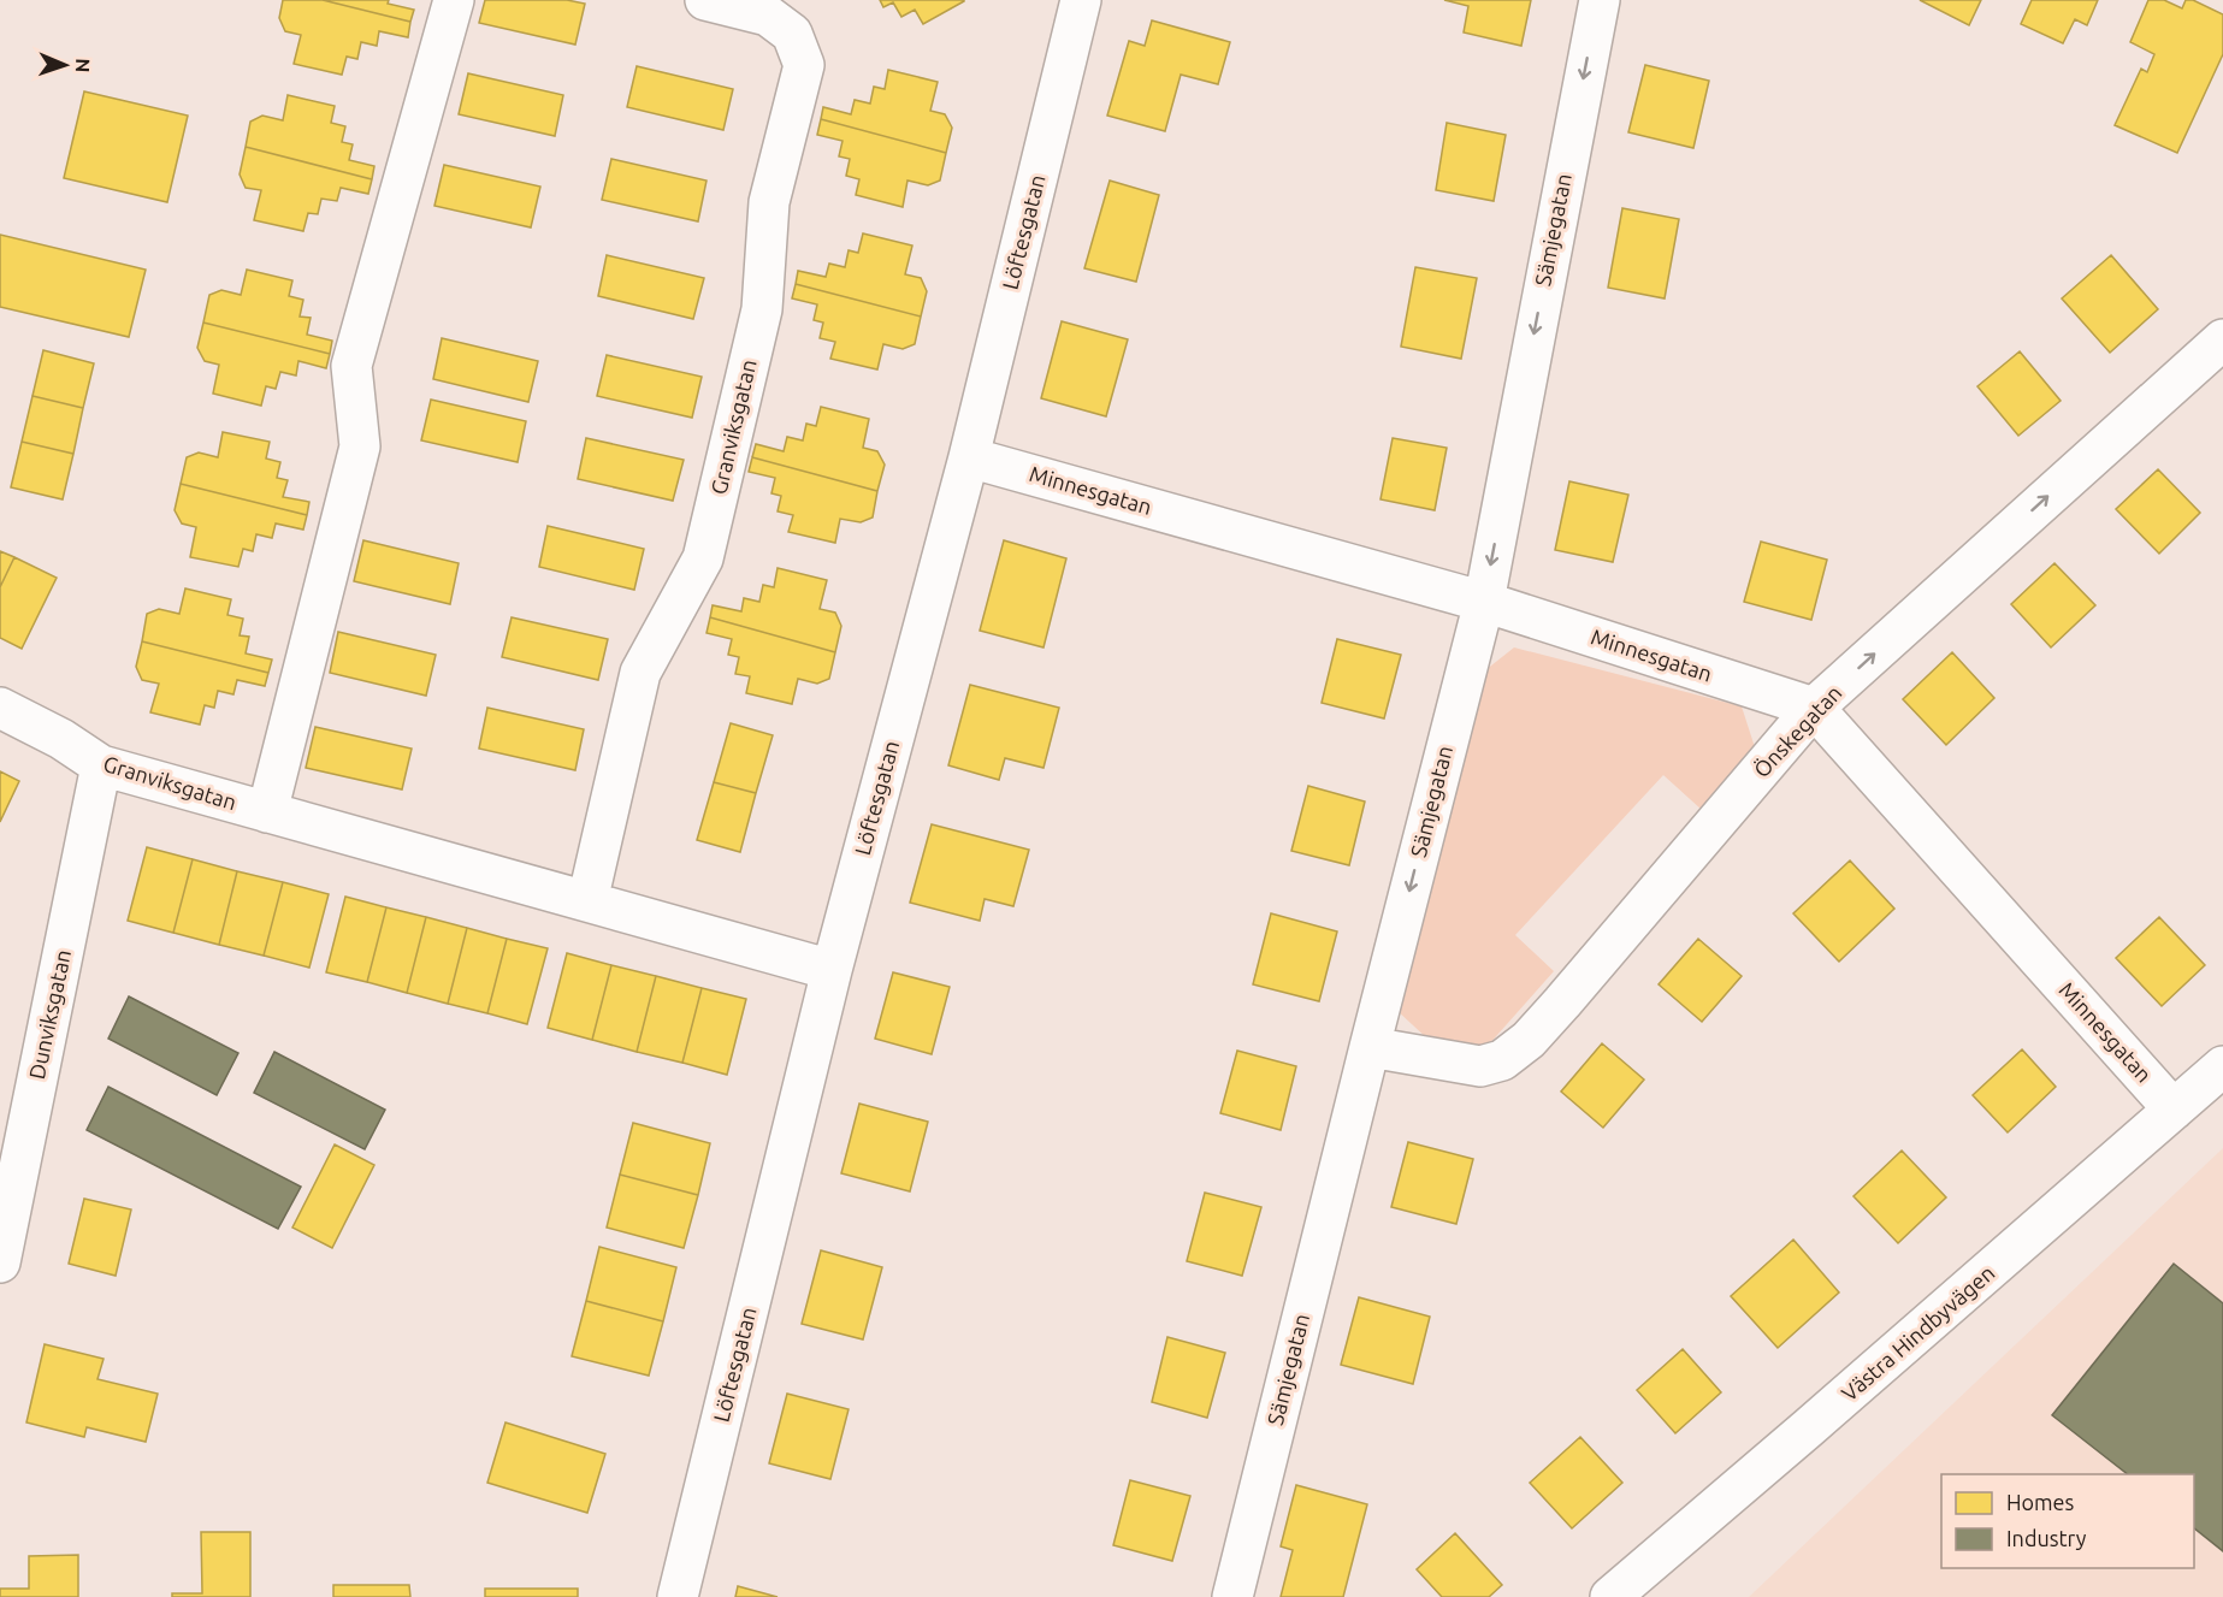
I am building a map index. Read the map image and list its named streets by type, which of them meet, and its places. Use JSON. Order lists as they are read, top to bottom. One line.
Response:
{"streets":{"street":["Sämjegatan","Löftesgatan","Granviksgatan","Minnesgatan","Önskegatan","Dunviksgatan","Västra Hindbyvägen"]},"crossings":[["Sämjegatan","Minnesgatan"],["Sämjegatan","Önskegatan"],["Löftesgatan","Granviksgatan"],["Löftesgatan","Minnesgatan"],["Granviksgatan","Dunviksgatan"],["Minnesgatan","Önskegatan"],["Minnesgatan","Västra Hindbyvägen"]],"one_way":["Sämjegatan","Önskegatan"],"legend":["Homes","Industry"],"north":"right"}
